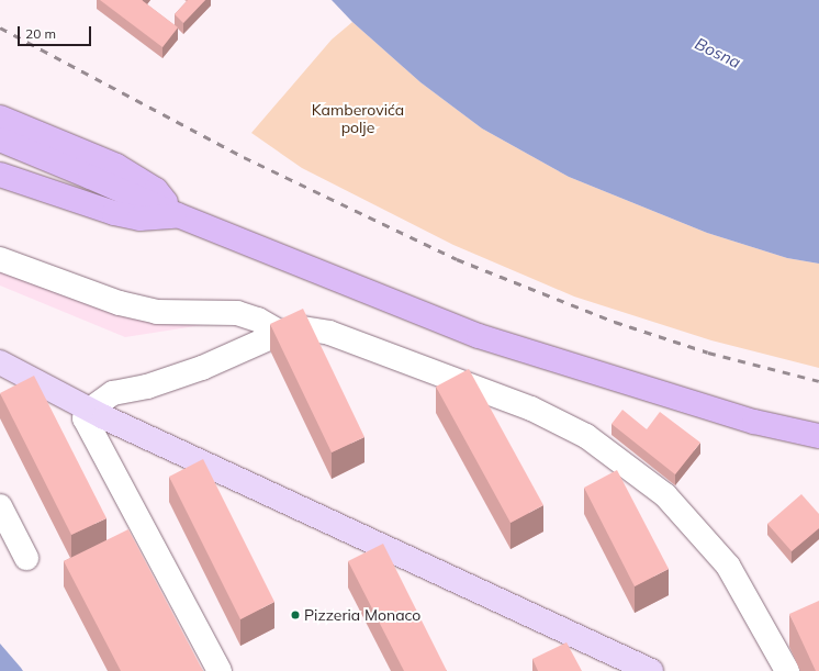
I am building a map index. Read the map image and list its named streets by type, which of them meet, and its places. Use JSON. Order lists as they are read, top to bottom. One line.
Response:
{"water":["Bosna"],"parks":["Kamberovića polje"],"places":["Pizzeria Monaco"],"scale_bar":"20 m"}
